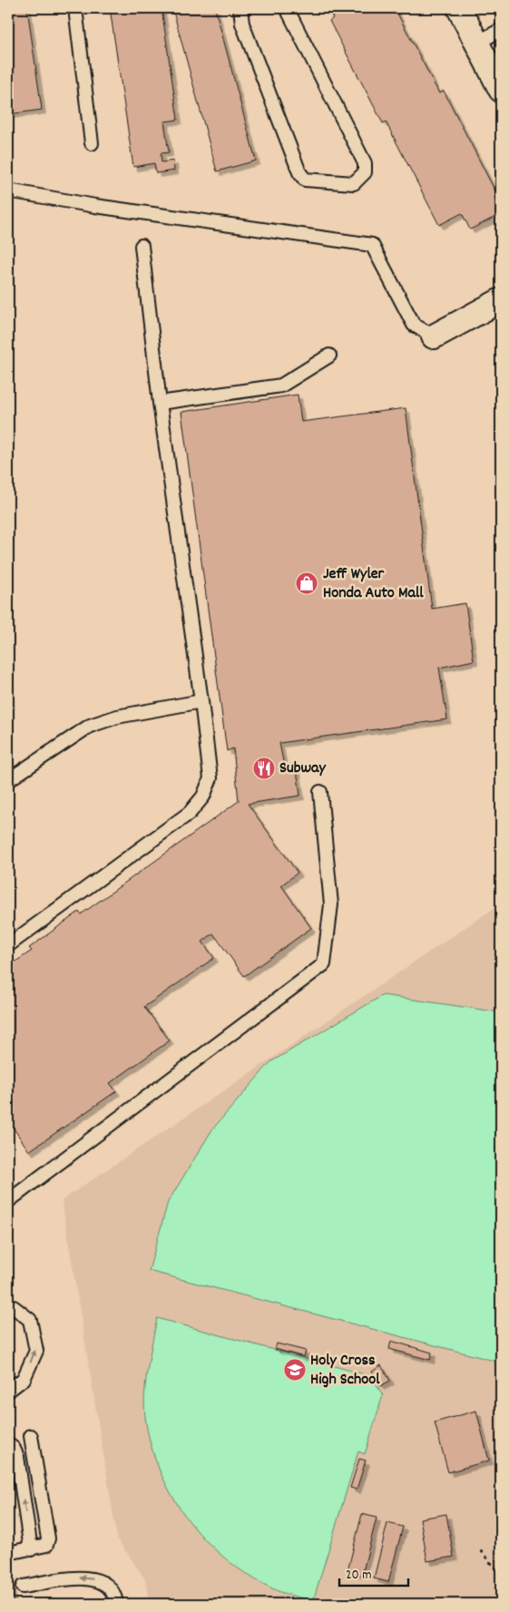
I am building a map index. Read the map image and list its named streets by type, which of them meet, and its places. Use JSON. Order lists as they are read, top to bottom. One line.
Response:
{"places":{"shop":["Jeff Wyler Honda Auto Mall"],"restaurant":["Subway"],"school or university":["Holy Cross High School"]},"scale_bar":"20 m"}
